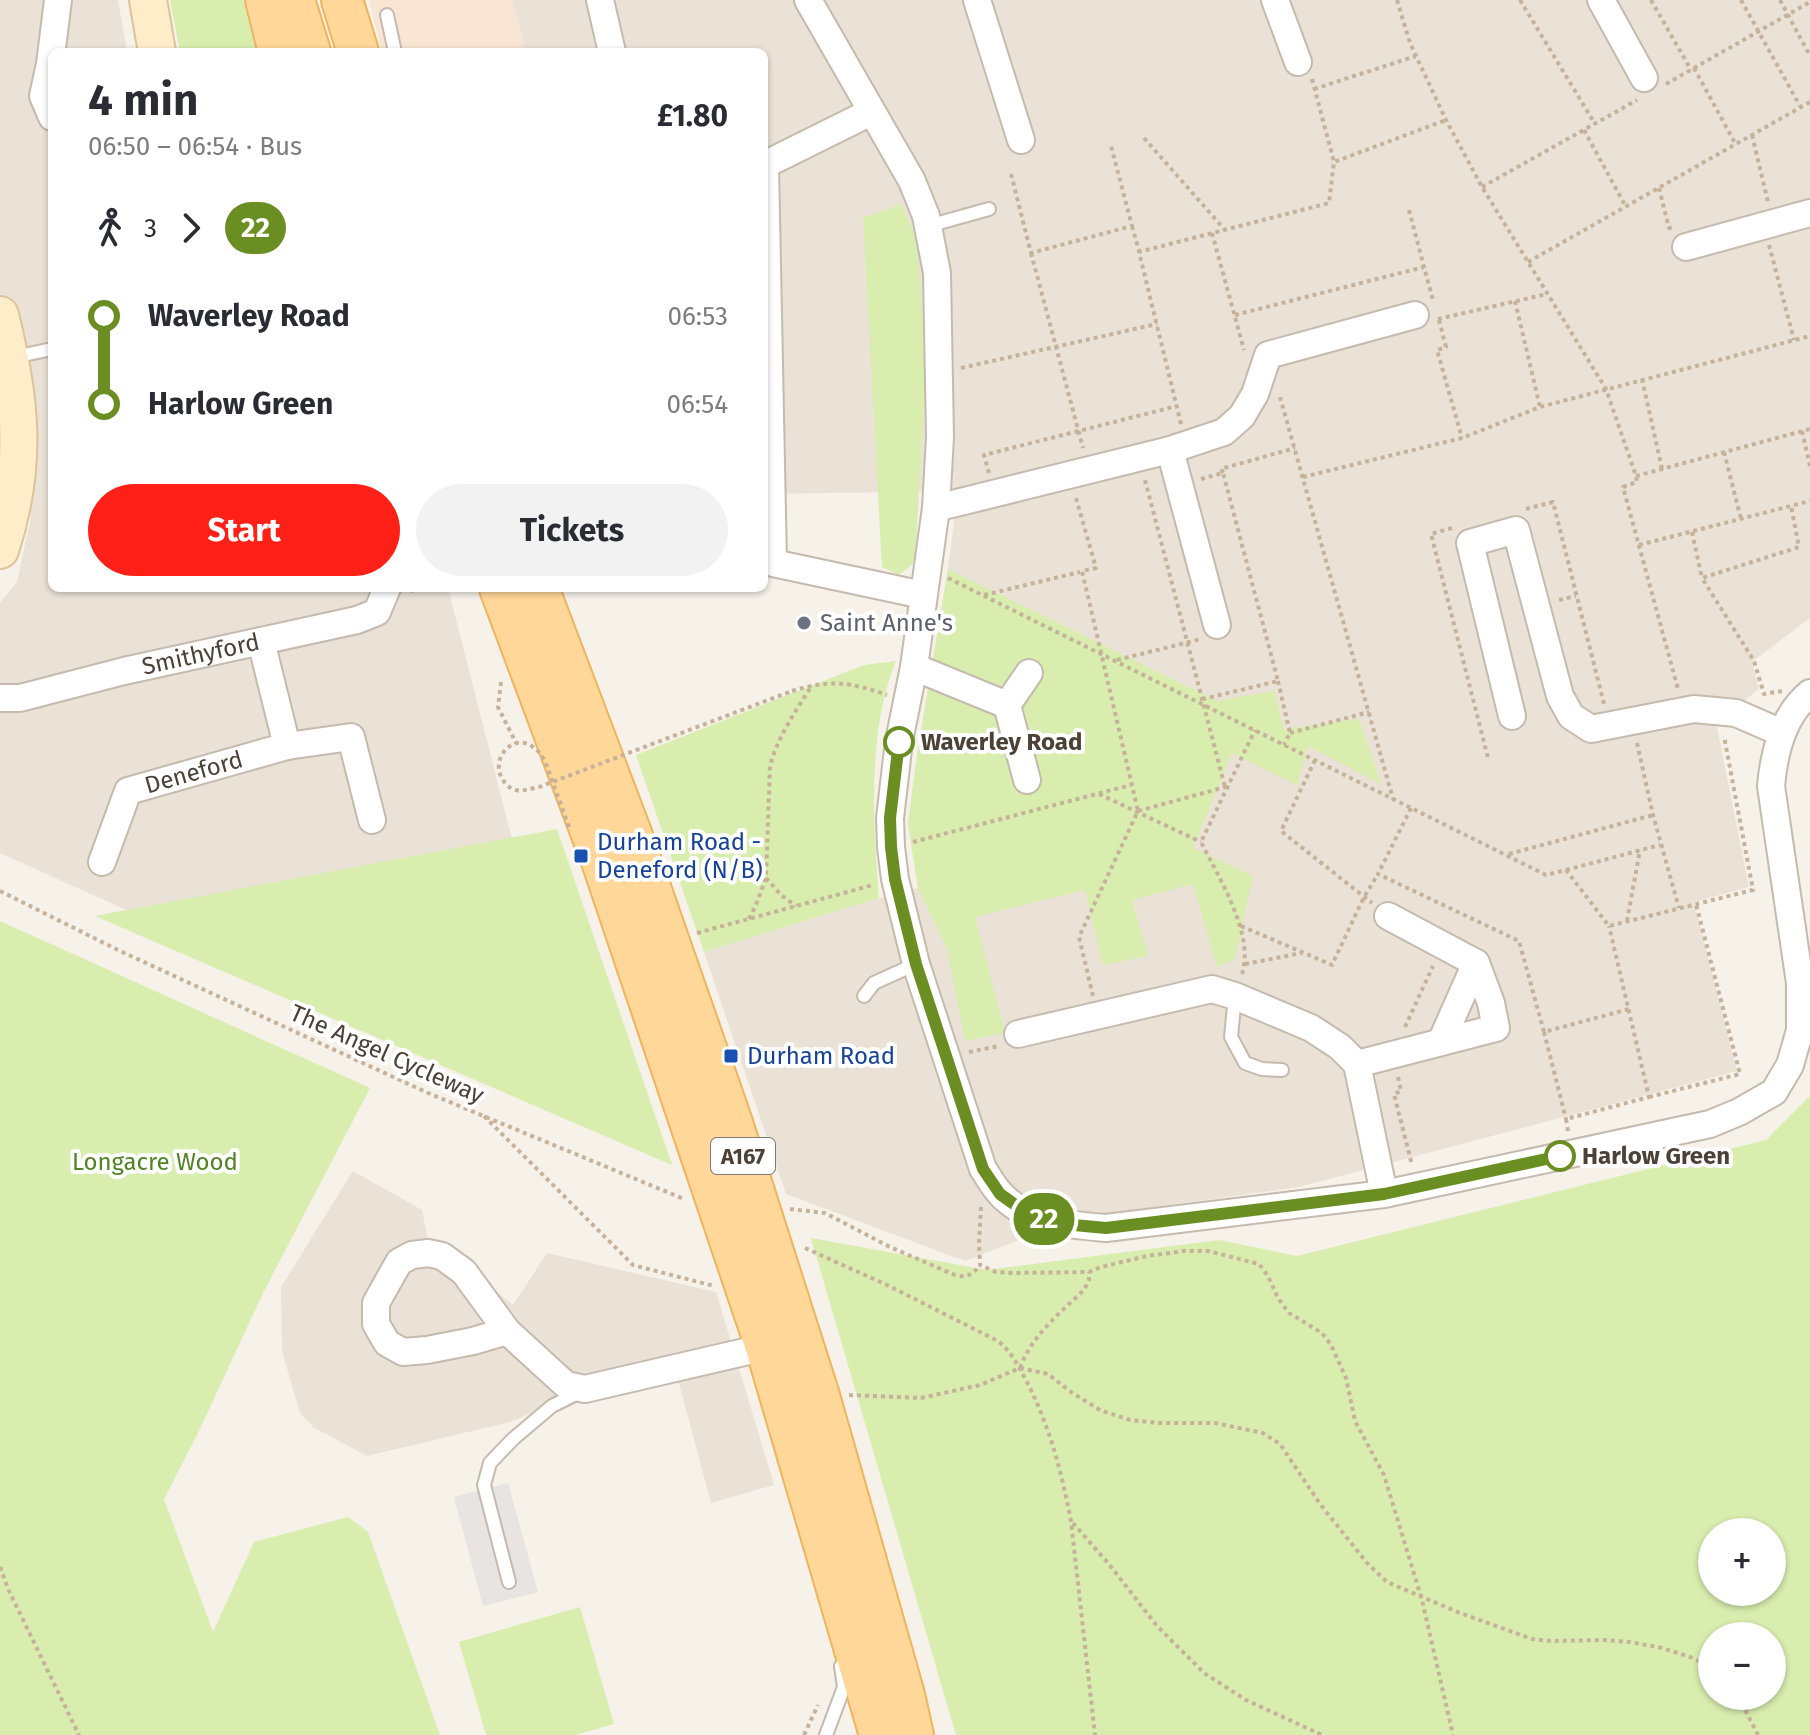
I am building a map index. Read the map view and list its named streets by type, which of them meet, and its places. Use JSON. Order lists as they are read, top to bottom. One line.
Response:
{"streets":{"main road":["A167"],"street":["Smithyford","Deneford"],"path":["The Angel Cycleway"]},"parks":["Longacre Wood"],"places":{"other":["Saint Anne's","Waverley Road","Harlow Green"],"transit":["Durham Road - Deneford (N/B)","Durham Road"]},"lines":["bus line 22"],"page":{"on_map":"22","heading":["4 min","06:50 – 06:54 · Bus","£1.80"],"legs":["3","22"],"list":[{"name":"Waverley Road","value":"06:53"},{"name":"Harlow Green","value":"06:54"}],"buttons":["Start","Tickets"],"map_buttons":["+","−"]}}
